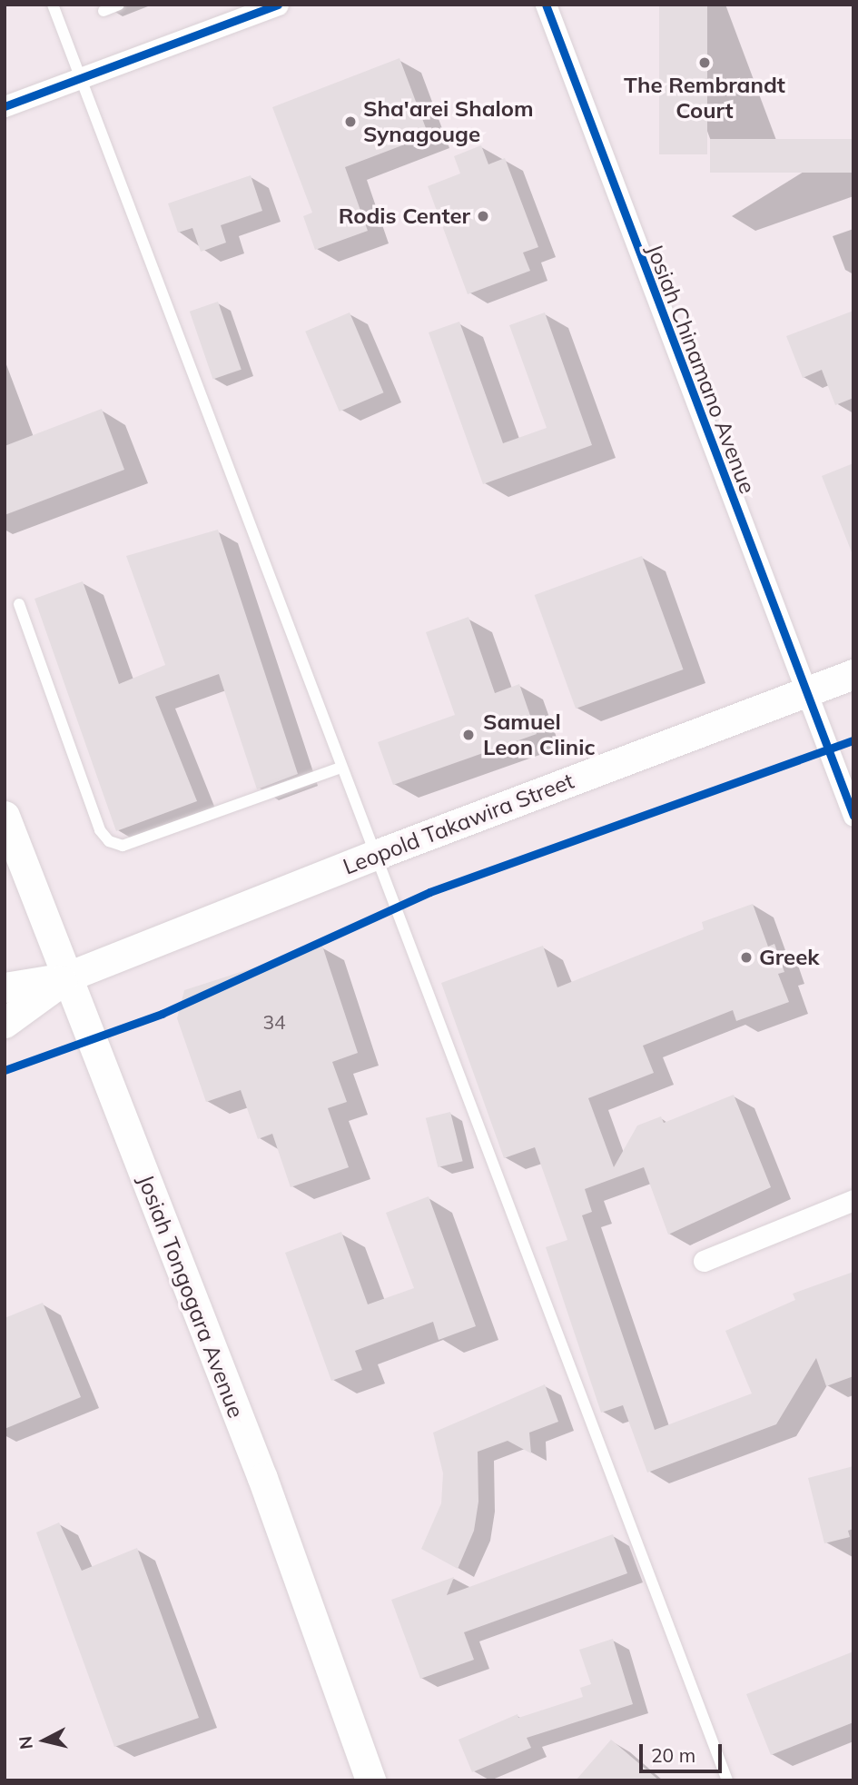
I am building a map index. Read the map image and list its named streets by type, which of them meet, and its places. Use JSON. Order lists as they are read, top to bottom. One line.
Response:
{"streets":{"main road":["Leopold Takawira Street","Josiah Tongogara Avenue"],"street":["Josiah Chinamano Avenue"]},"crossings":[["Josiah Chinamano Avenue","Leopold Takawira Street"],["Leopold Takawira Street","Josiah Tongogara Avenue"]],"places":["The Rembrandt Court","Sha'arei Shalom Synagouge","Rodis Center","Samuel Leon Clinic","Greek"],"house_numbers":["34"],"scale_bar":"20 m","north":"left"}
